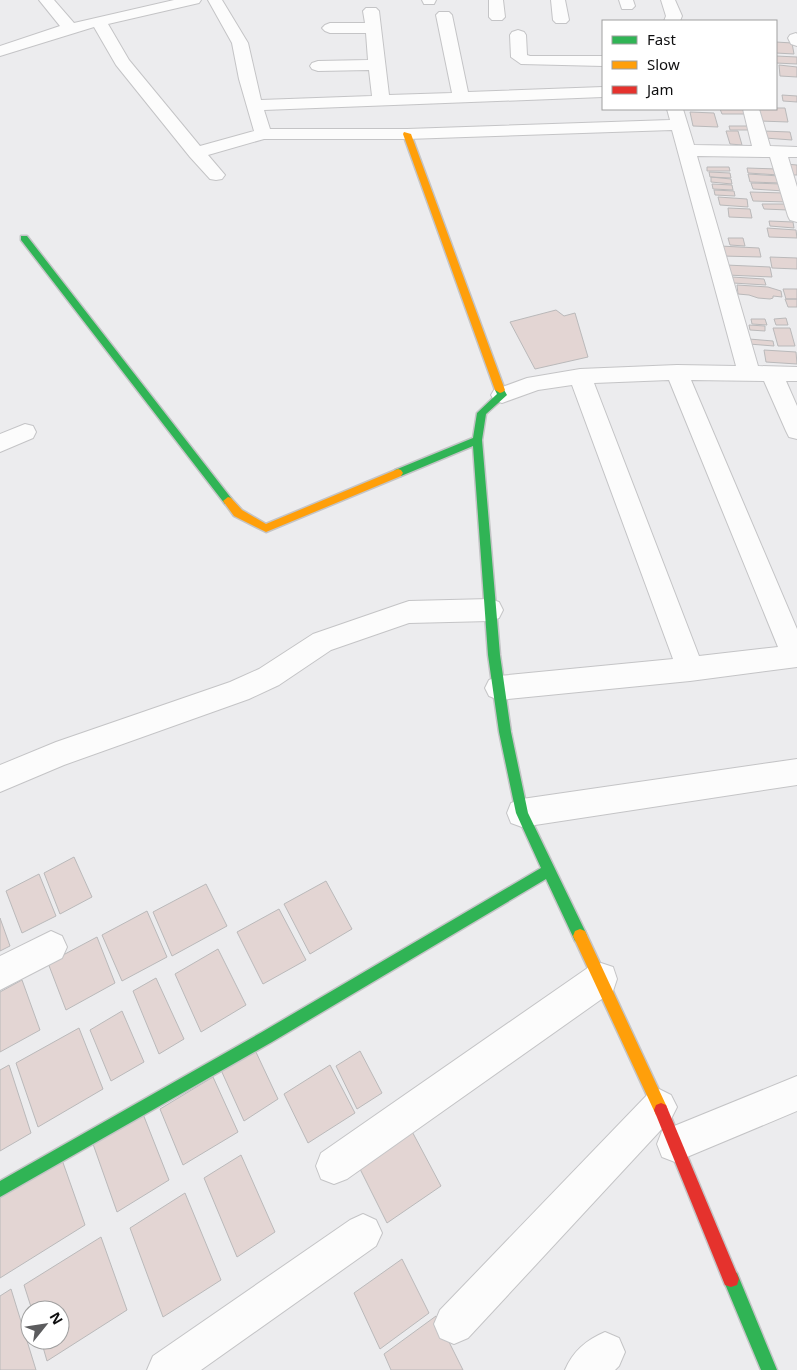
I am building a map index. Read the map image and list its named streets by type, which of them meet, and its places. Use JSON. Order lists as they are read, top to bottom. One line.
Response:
{"legend":["Fast","Slow","Jam"],"north":"top right"}
